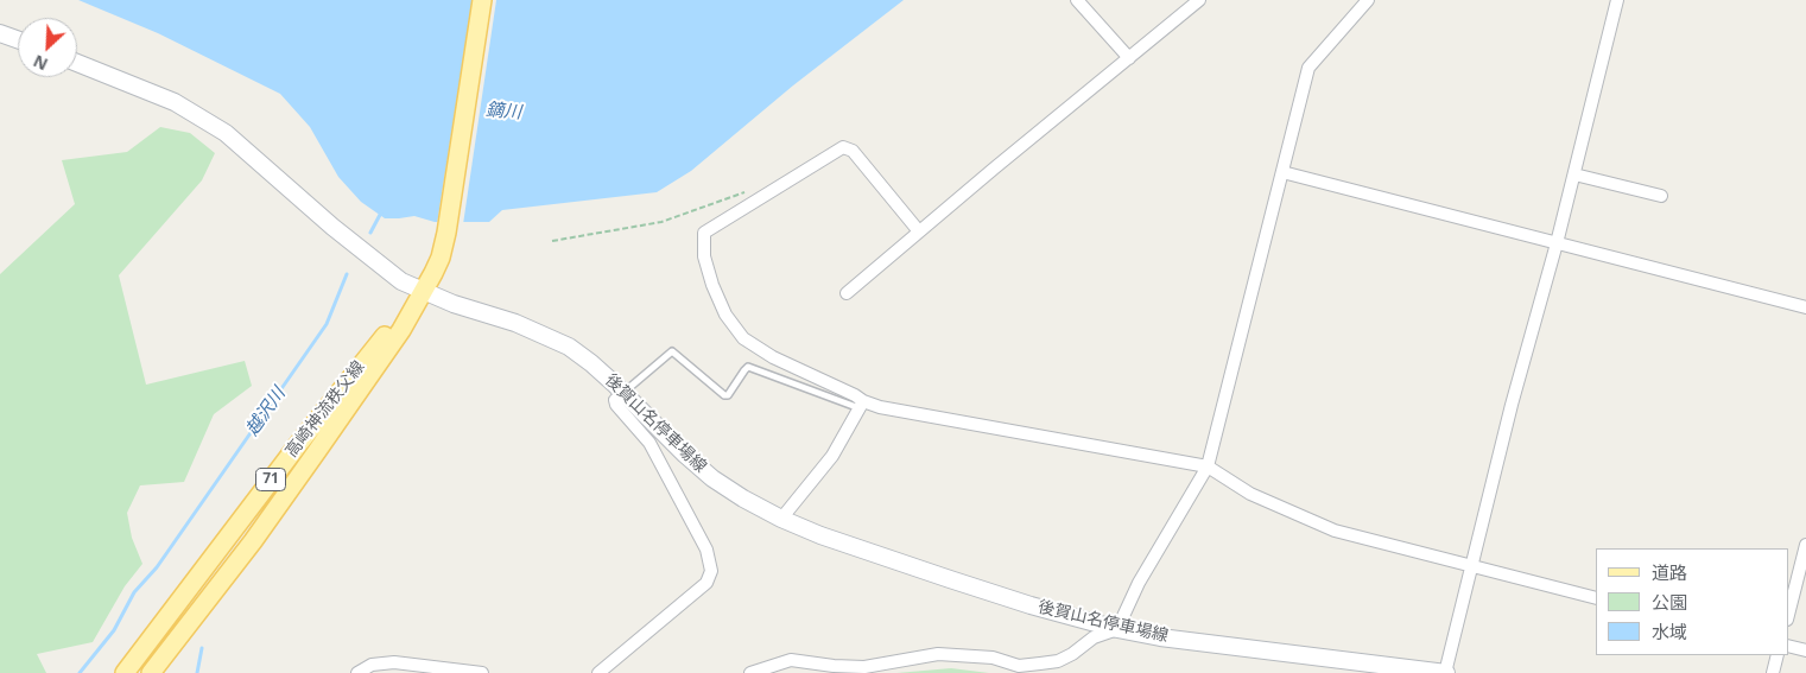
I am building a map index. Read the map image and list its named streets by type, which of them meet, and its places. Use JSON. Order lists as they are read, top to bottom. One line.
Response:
{"streets":{"main road":["高崎神流秩父線","後賀山名停車場線","71"]},"crossings":[["高崎神流秩父線","後賀山名停車場線"]],"water":["鏑川","越沢川"],"legend":["道路","公園","水域"],"north":"bottom left"}
